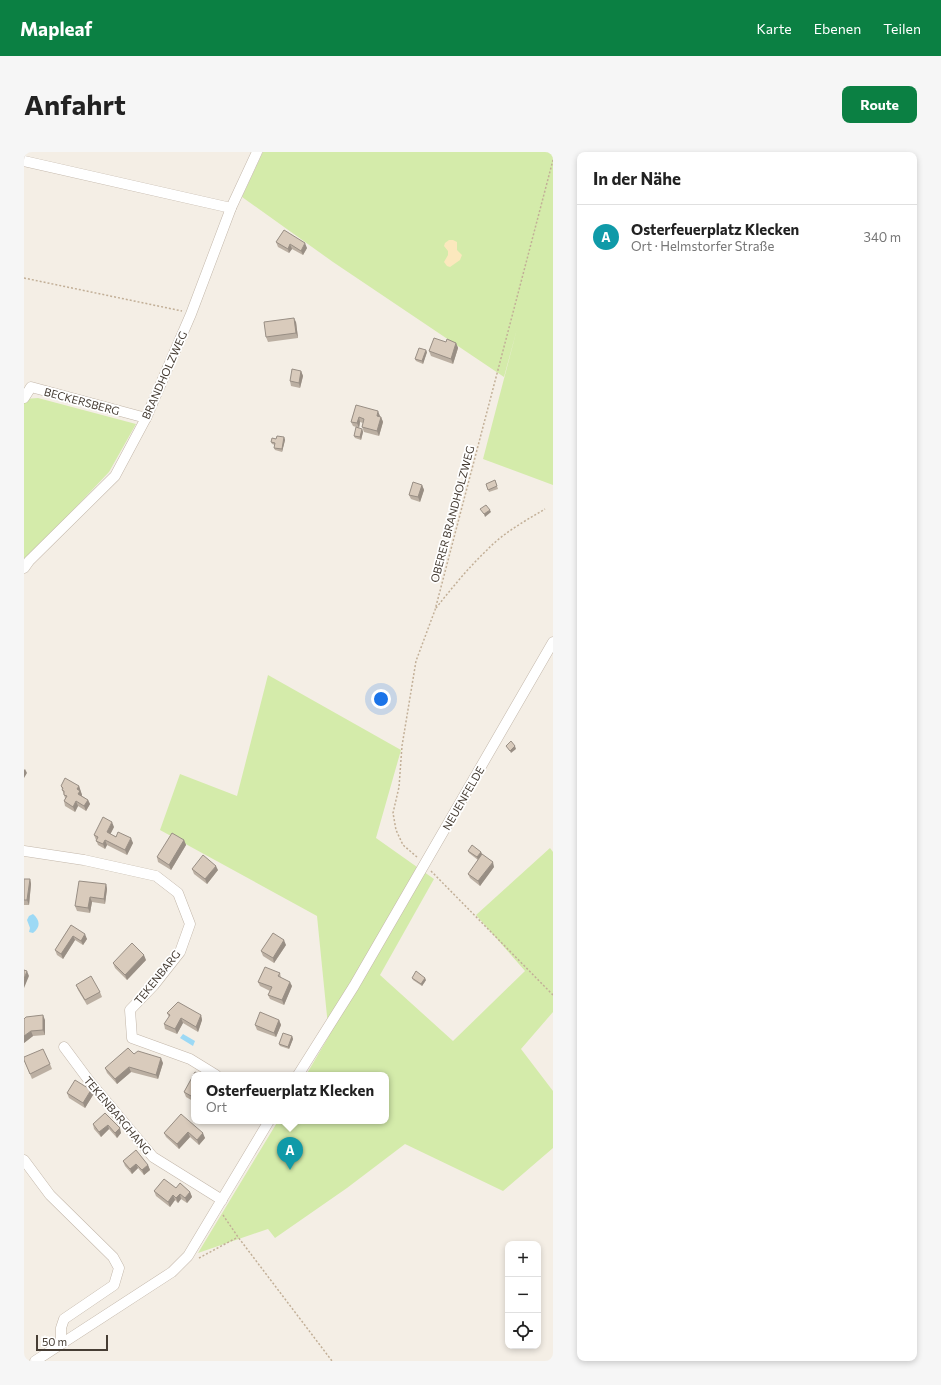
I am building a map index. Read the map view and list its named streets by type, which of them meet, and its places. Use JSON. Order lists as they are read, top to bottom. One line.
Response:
{"streets":{"street":["BRANDHOLZWEG","BECKERSBERG","NEUENFELDE","TEKENBARG","TEKENBARGHANG"],"path":["OBERER BRANDHOLZWEG"]},"crossings":[["BRANDHOLZWEG","BECKERSBERG"],["OBERER BRANDHOLZWEG","NEUENFELDE"]],"scale_bar":"50 m","page":{"header":"Mapleaf","nav":["Karte","Ebenen","Teilen"],"buttons":"Route","title":"Anfahrt","heading":"In der Nähe","list":[{"mark":"A","name":"Osterfeuerplatz Klecken","note":"Ort · Helmstorfer Straße","value":"340 m"}],"popup":["Osterfeuerplatz Klecken","Ort"],"pins":"A","map_buttons":["+","−"],"scale":"50 m"}}
